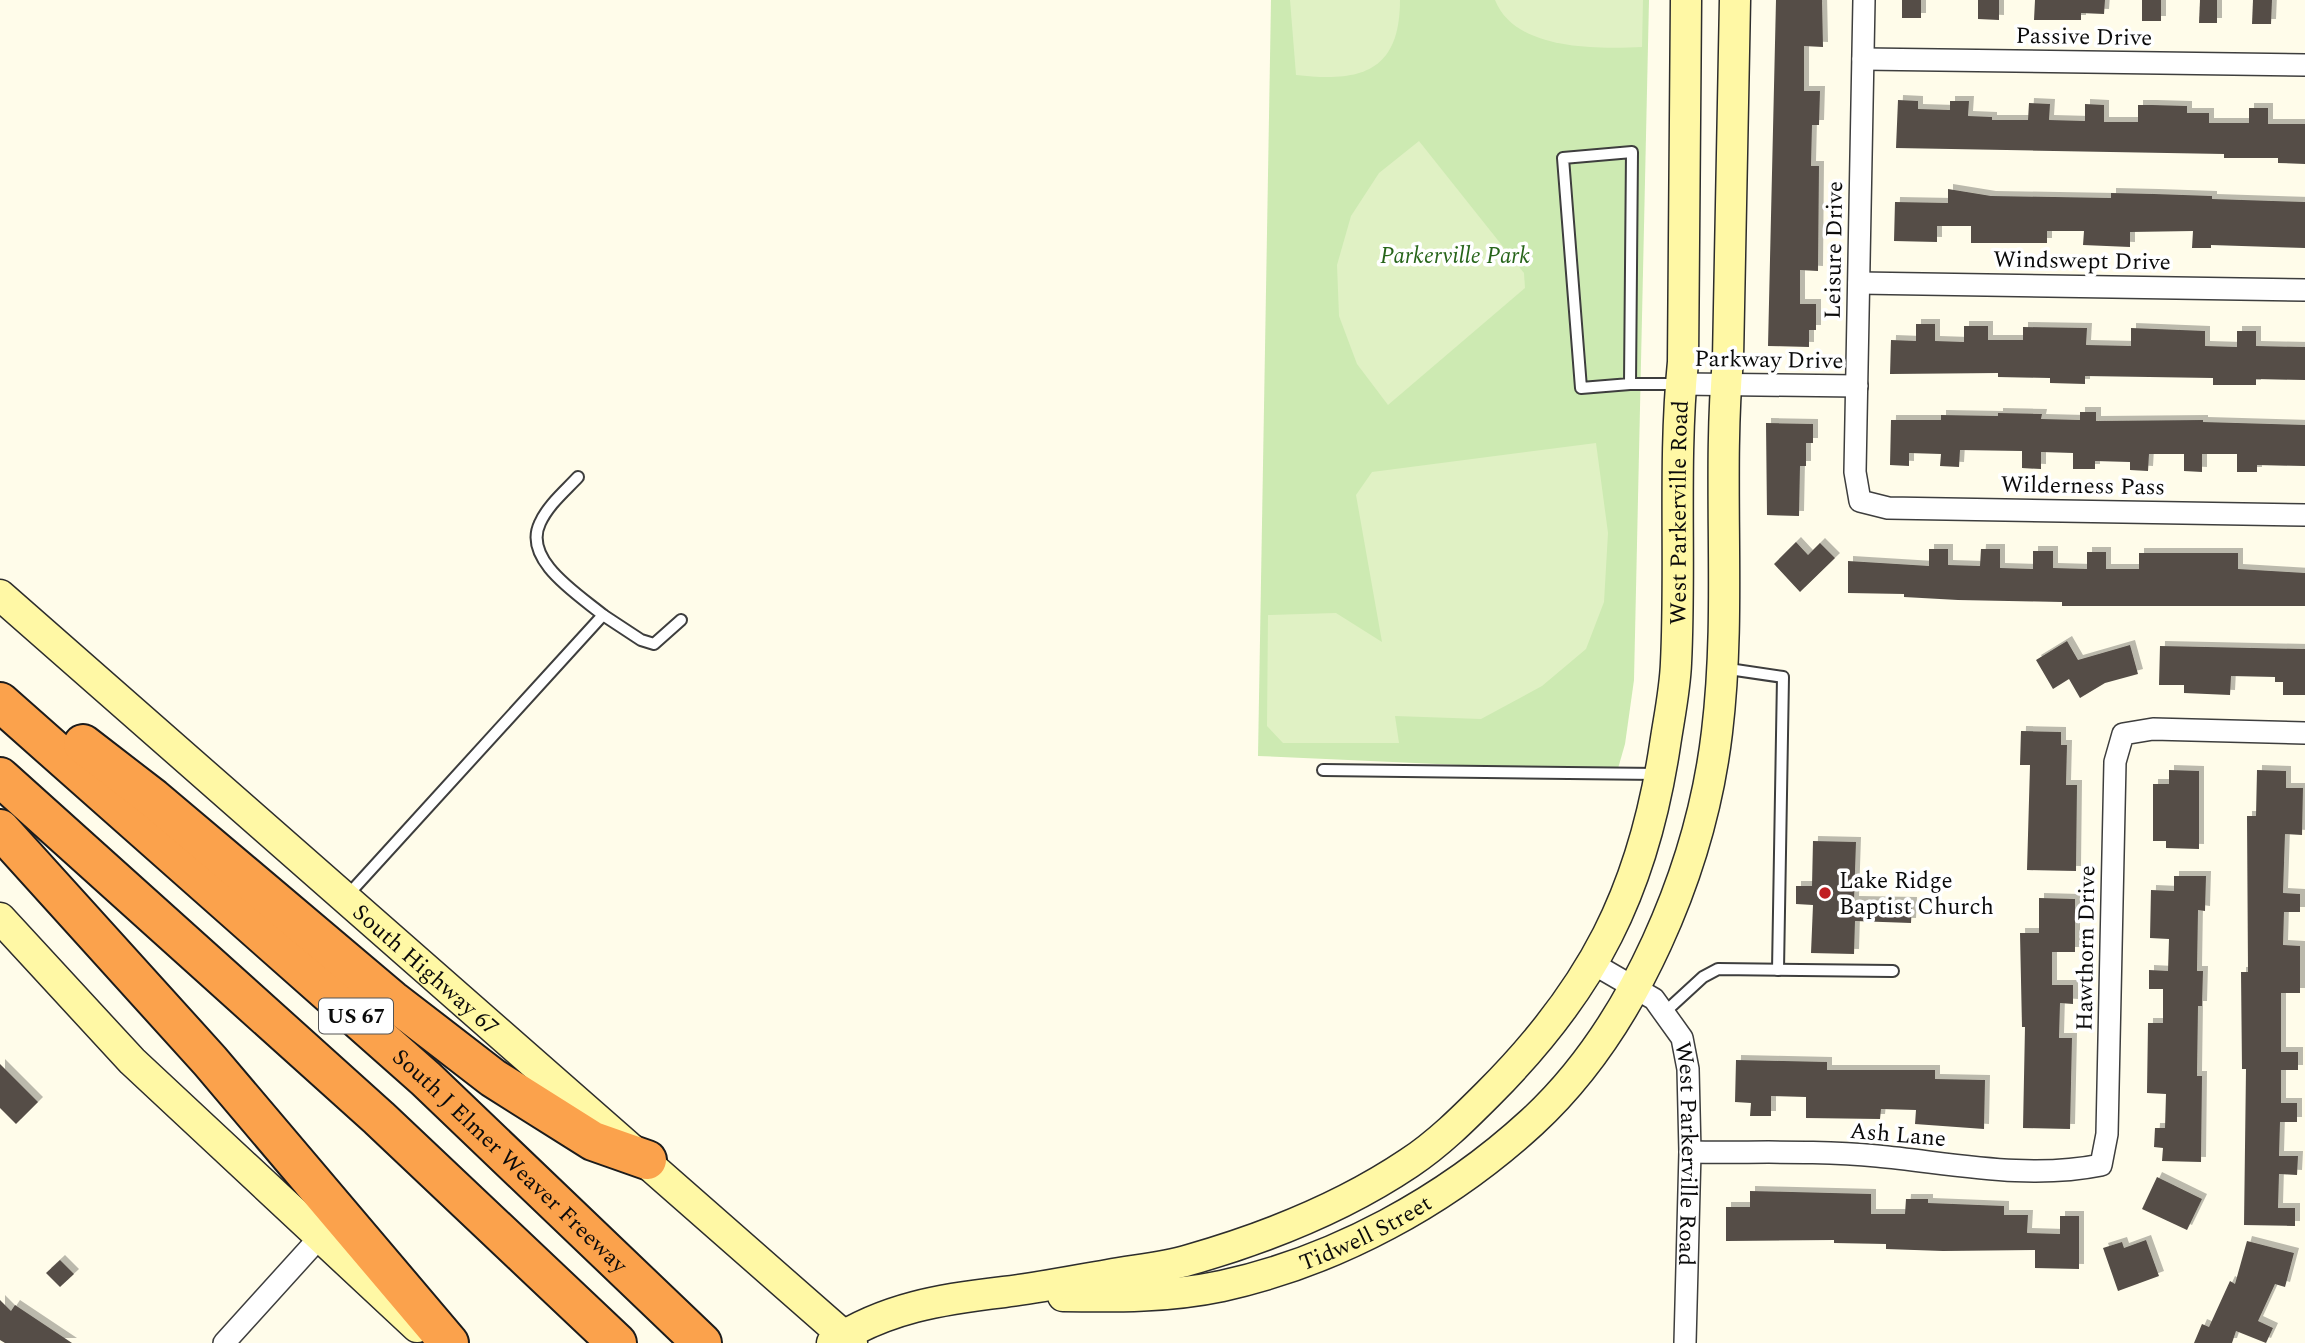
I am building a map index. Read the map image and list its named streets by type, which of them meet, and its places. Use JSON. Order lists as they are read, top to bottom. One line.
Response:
{"streets":{"highway":["US 67","South J Elmer Weaver Freeway"],"main road":["West Parkerville Road","South Highway 67","Tidwell Street"],"street":["Passive Drive","Leisure Drive","Windswept Drive","Parkway Drive","Wilderness Pass","Hawthorn Drive","Ash Lane"]},"crossings":[["Passive Drive","Leisure Drive"],["Leisure Drive","Windswept Drive"],["Leisure Drive","Parkway Drive"],["Leisure Drive","Wilderness Pass"],["Parkway Drive","West Parkerville Road"],["West Parkerville Road","Ash Lane"],["West Parkerville Road","Tidwell Street"],["Hawthorn Drive","Ash Lane"],["South Highway 67","Tidwell Street"]],"parks":["Parkerville Park"],"places":["Lake Ridge Baptist Church"]}
